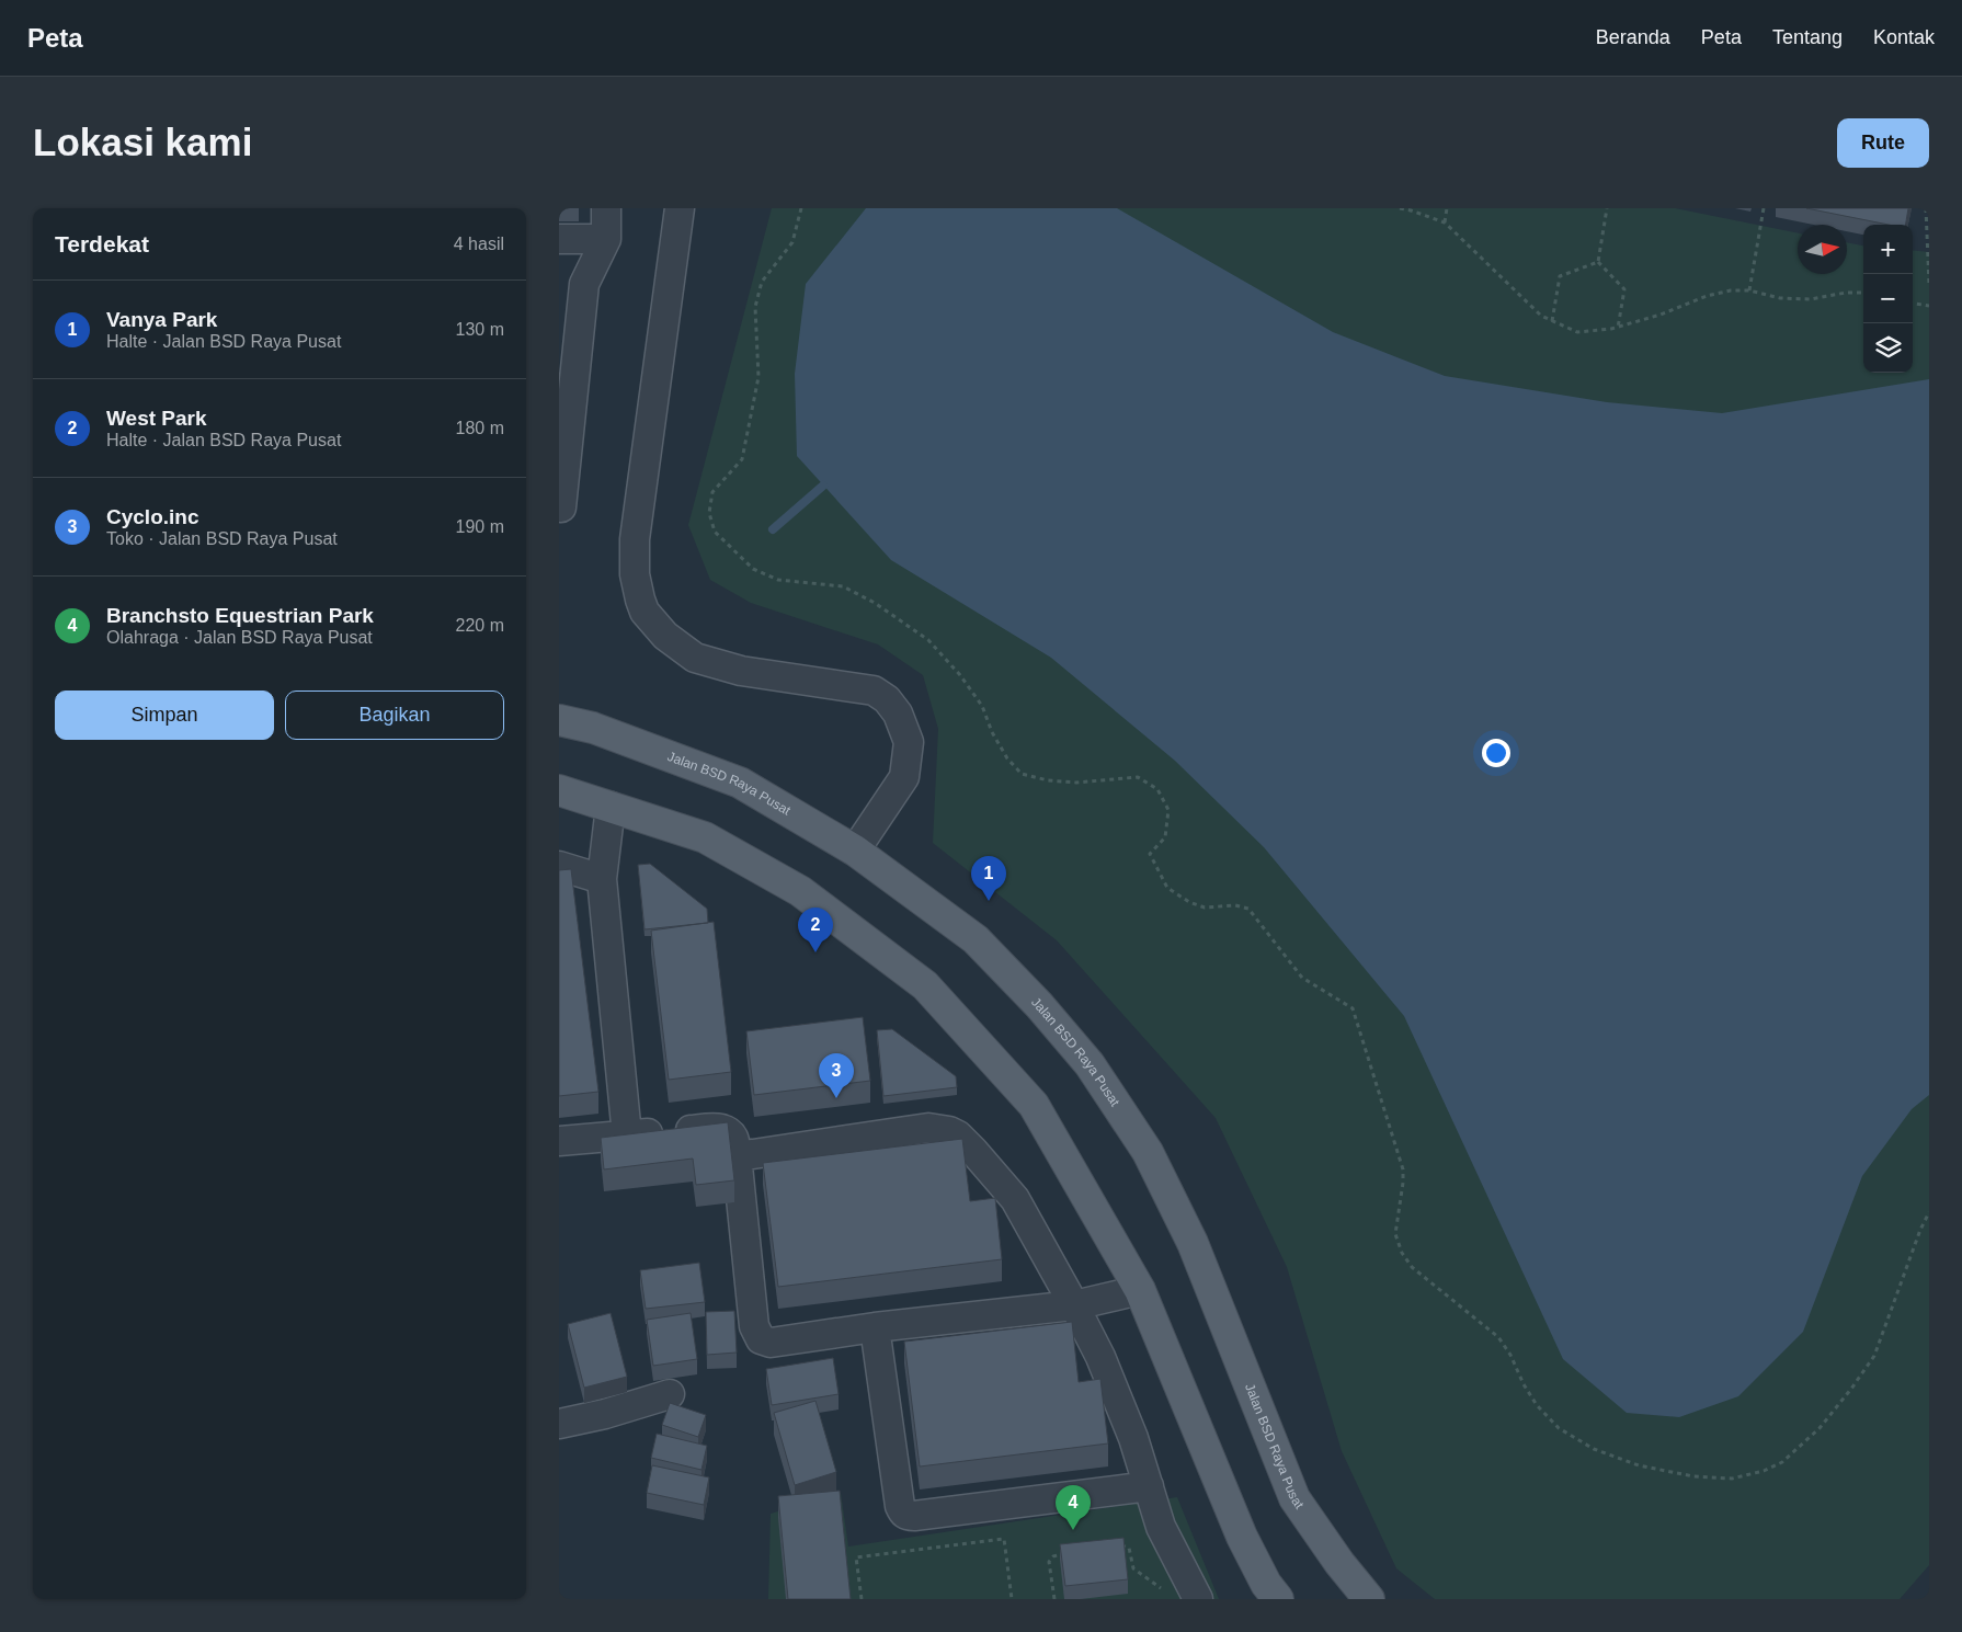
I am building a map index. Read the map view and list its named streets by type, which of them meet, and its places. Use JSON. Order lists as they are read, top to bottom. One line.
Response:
{"streets":{"main road":["Jalan BSD Raya Pusat"]},"north":"right","page":{"header":"Peta","nav":["Beranda","Peta","Tentang","Kontak"],"buttons":["Rute",["Simpan","Bagikan"]],"title":"Lokasi kami","heading":["Terdekat","4 hasil"],"map_buttons":["+","−"],"list":[{"mark":"1","name":"Vanya Park","note":"Halte · Jalan BSD Raya Pusat","value":"130 m"},{"mark":"2","name":"West Park","note":"Halte · Jalan BSD Raya Pusat","value":"180 m"},{"mark":"3","name":"Cyclo.inc","note":"Toko · Jalan BSD Raya Pusat","value":"190 m"},{"mark":"4","name":"Branchsto Equestrian Park","note":"Olahraga · Jalan BSD Raya Pusat","value":"220 m"}],"pins":["1","2","3","4"]}}
